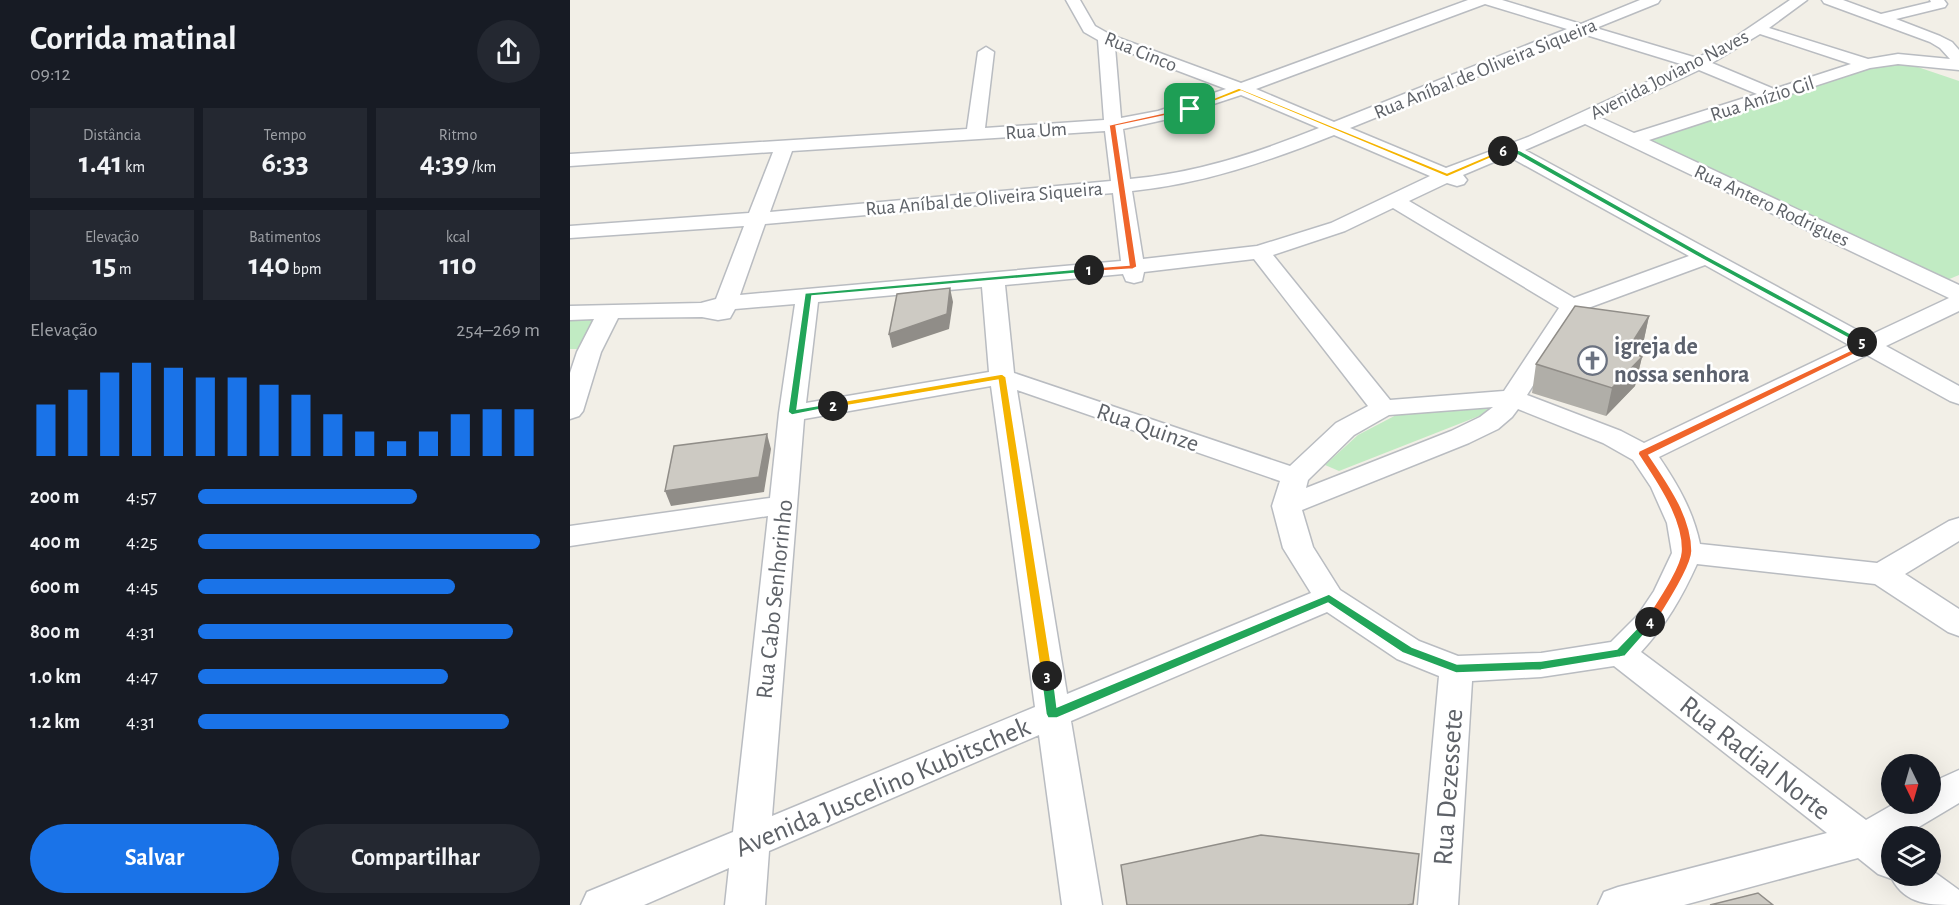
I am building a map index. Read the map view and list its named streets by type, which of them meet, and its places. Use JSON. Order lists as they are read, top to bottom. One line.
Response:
{"streets":{"street":["Rua Cinco","Rua Aníbal de Oliveira Siqueira","Avenida Joviano Naves","Rua Anízio Gil","Rua Um","Rua Antero Rodrigues","Rua Quinze","Rua Cabo Senhorinho","Rua Radial Norte","Avenida Juscelino Kubitschek","Rua Dezessete"]},"crossings":[["Rua Cinco","Rua Aníbal de Oliveira Siqueira"],["Rua Cinco","Avenida Joviano Naves"],["Rua Cinco","Rua Um"],["Avenida Joviano Naves","Rua Antero Rodrigues"],["Avenida Joviano Naves","Rua Cabo Senhorinho"],["Rua Anízio Gil","Rua Antero Rodrigues"],["Rua Cabo Senhorinho","Avenida Juscelino Kubitschek"]],"places":{"church":["igreja de nossa senhora"]},"north":"bottom","page":{"heading":["Corrida matinal","09:12"],"stats":[["Distância","1.41 km"],["Tempo","6:33"],["Ritmo","4:39 /km"],["Elevação","15 m"],["Batimentos","140 bpm"],["kcal","110"]],"pins":["6","1","5","2","4","3"],"chart":["Elevação","254–269 m"],"list":[{"name":"200 m","note":"4:57"},{"name":"400 m","note":"4:25"},{"name":"600 m","note":"4:45"},{"name":"800 m","note":"4:31"},{"name":"1.0 km","note":"4:47"},{"name":"1.2 km","note":"4:31"}],"buttons":["Salvar","Compartilhar"]}}
